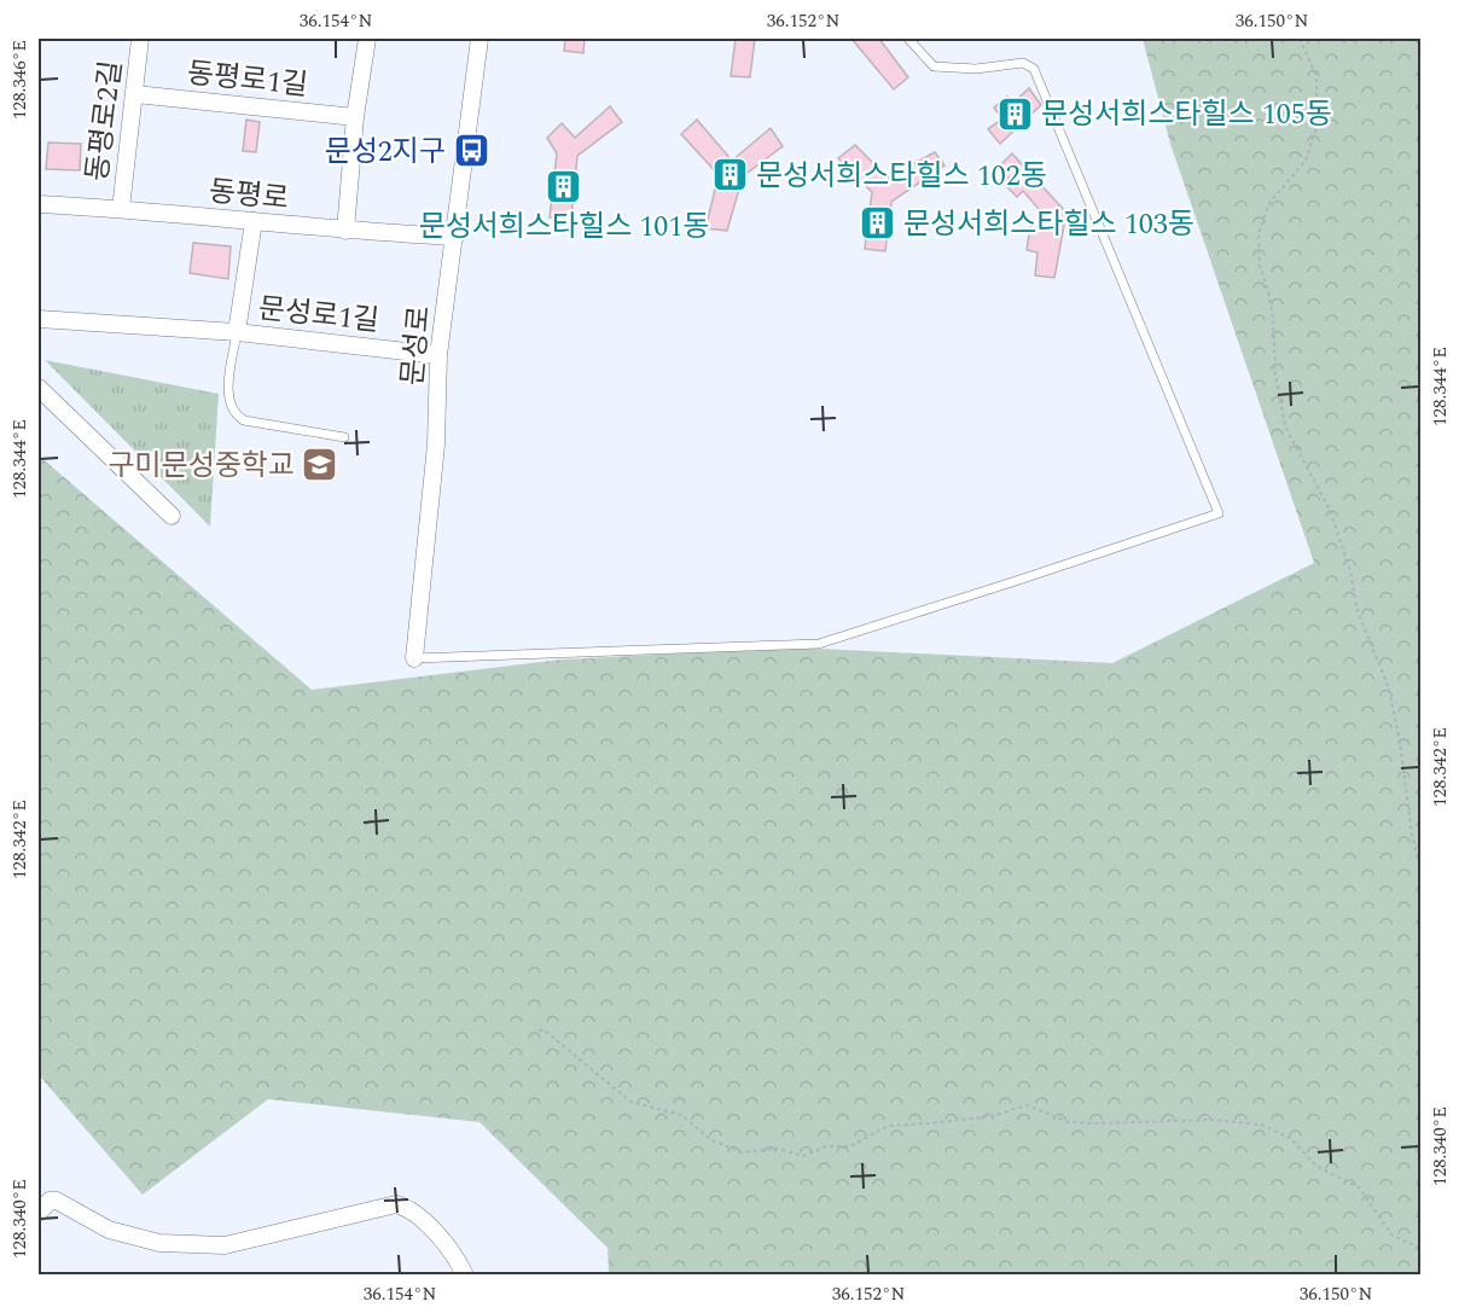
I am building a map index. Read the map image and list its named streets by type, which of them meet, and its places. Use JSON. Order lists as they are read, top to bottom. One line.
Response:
{"streets":{"street":["동평로1길","동평로2길","동평로","문성로1길","문성로"]},"crossings":[["동평로1길","동평로2길"],["동평로2길","동평로"],["동평로","문성로1길"],["동평로","문성로"],["문성로1길","문성로"]],"places":{"building":["문성서희스타힐스 105동","문성서희스타힐스 102동","문성서희스타힐스 101동","문성서희스타힐스 103동"],"bus stop":["문성2지구"],"school or university":["구미문성중학교"]},"coordinates":["36.154°N","36.152°N","36.150°N","128.346°E","128.344°E","128.342°E","128.340°E"]}
